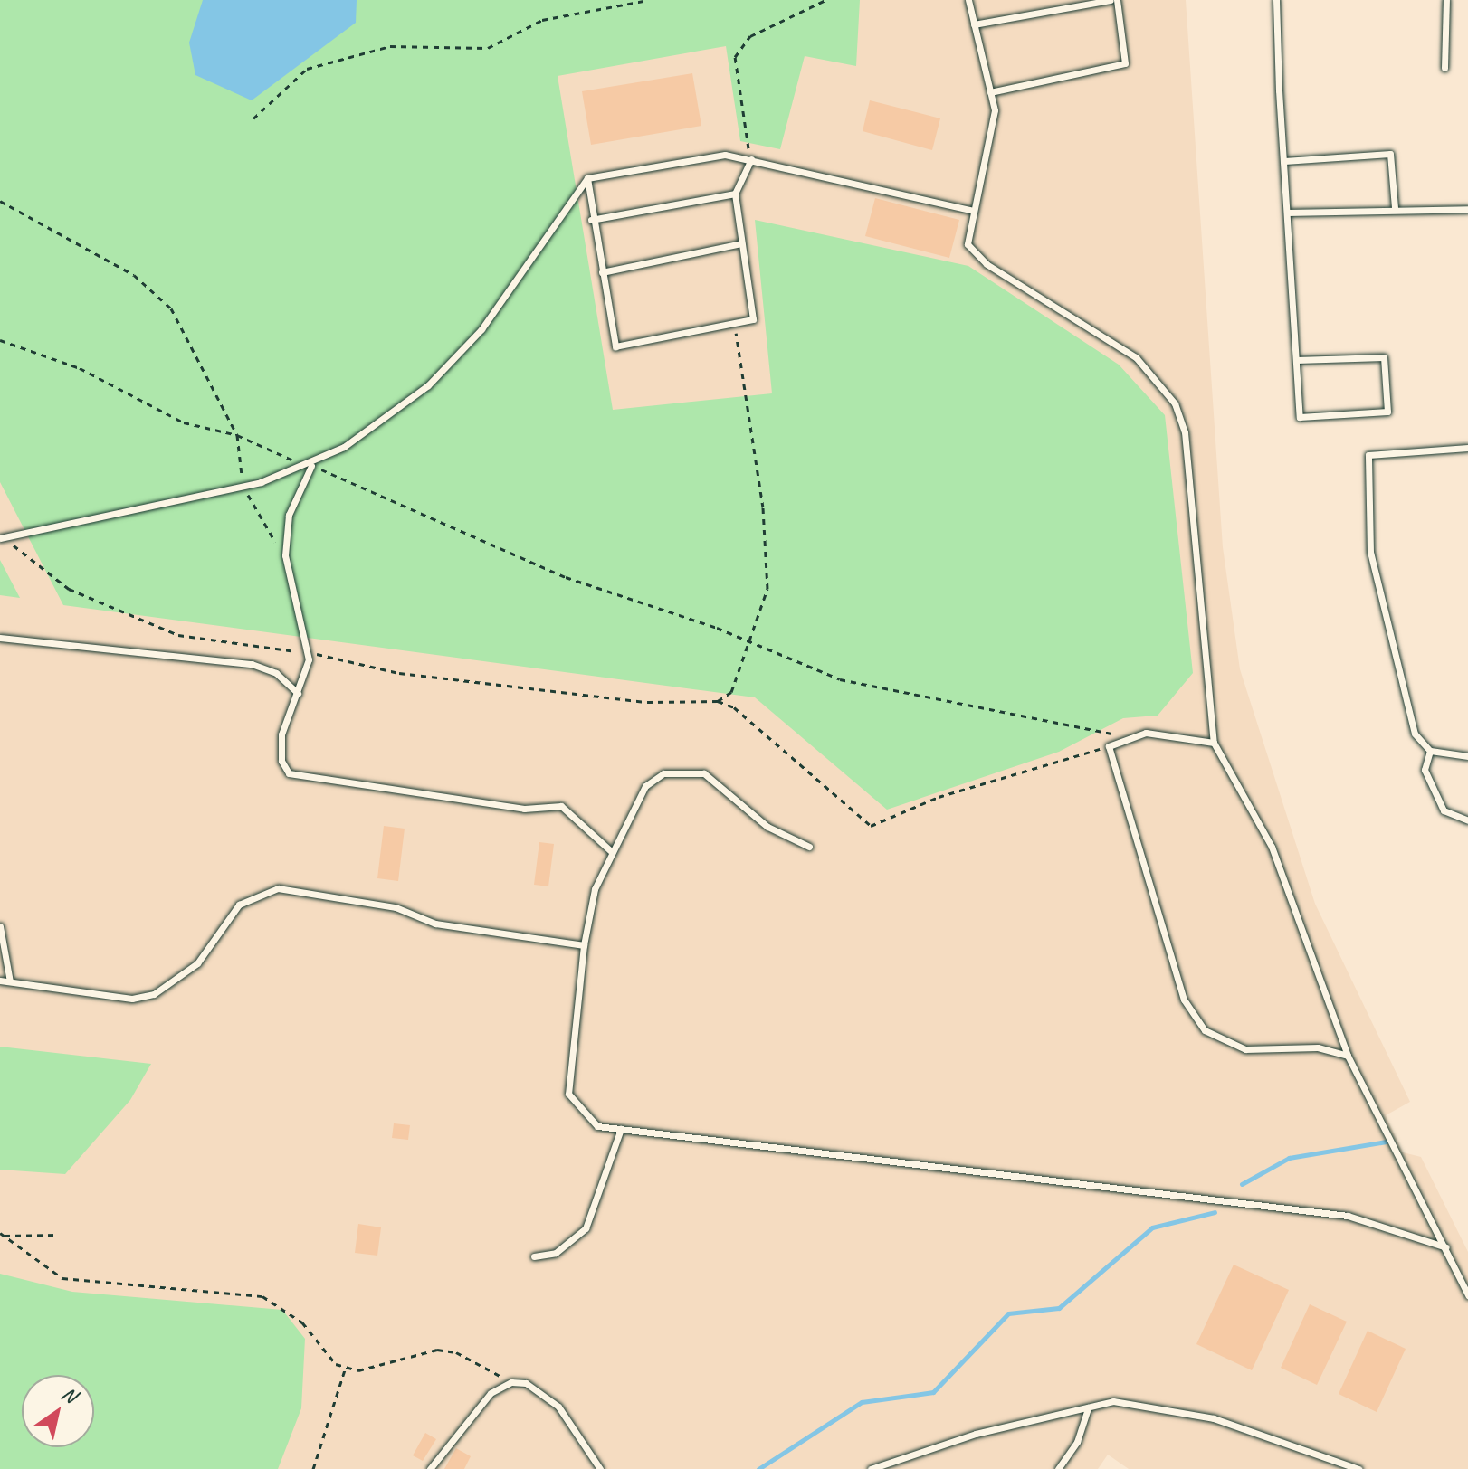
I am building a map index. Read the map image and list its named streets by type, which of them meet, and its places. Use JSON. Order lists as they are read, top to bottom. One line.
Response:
{"north":"top right"}
